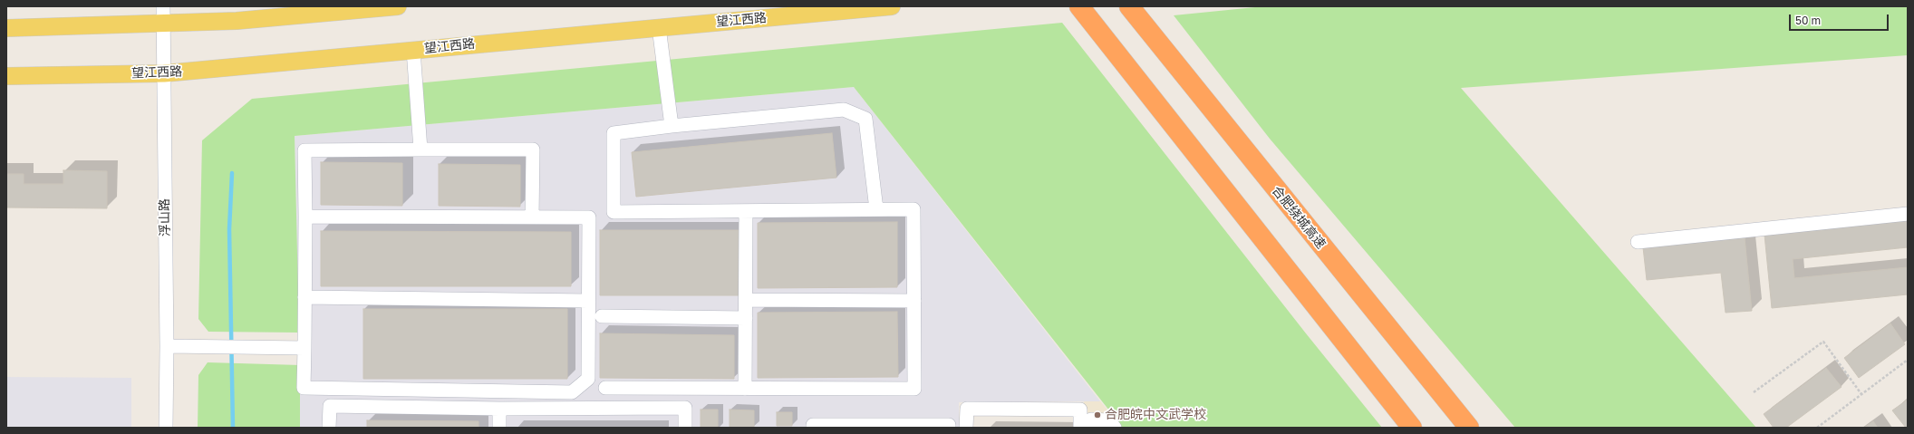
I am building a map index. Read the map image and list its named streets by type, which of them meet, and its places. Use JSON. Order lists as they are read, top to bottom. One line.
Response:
{"streets":{"highway":["合肥绕城高速"],"main road":["望江西路"],"street":["浮山路"]},"crossings":[["望江西路","浮山路"]],"places":["合肥皖中文武学校"],"scale_bar":"50 m"}
